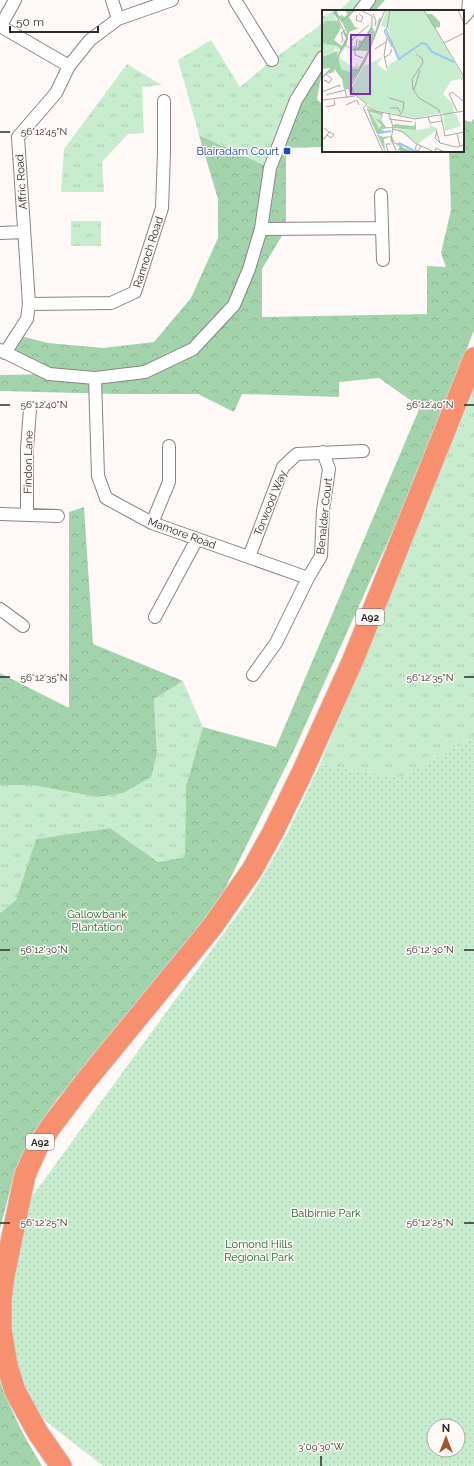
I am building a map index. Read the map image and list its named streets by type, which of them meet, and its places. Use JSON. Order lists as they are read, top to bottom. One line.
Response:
{"streets":{"highway":["A92"],"street":["Affric Road","Rannoch Road","Findon Lane","Torwood Way","Benalder Court","Mamore Road"]},"crossings":[["Affric Road","Rannoch Road"],["Torwood Way","Benalder Court"],["Torwood Way","Mamore Road"],["Benalder Court","Mamore Road"]],"parks":["Gallowbank Plantation","Balbirnie Park","Lomond Hills Regional Park"],"places":{"transit":["Blairadam Court"]},"scale_bar":"50 m","north":"top","coordinates":["56°12'45\"N","56°12'40\"N","56°12'35\"N","56°12'30\"N","56°12'25\"N","3°09'30\"W"]}
